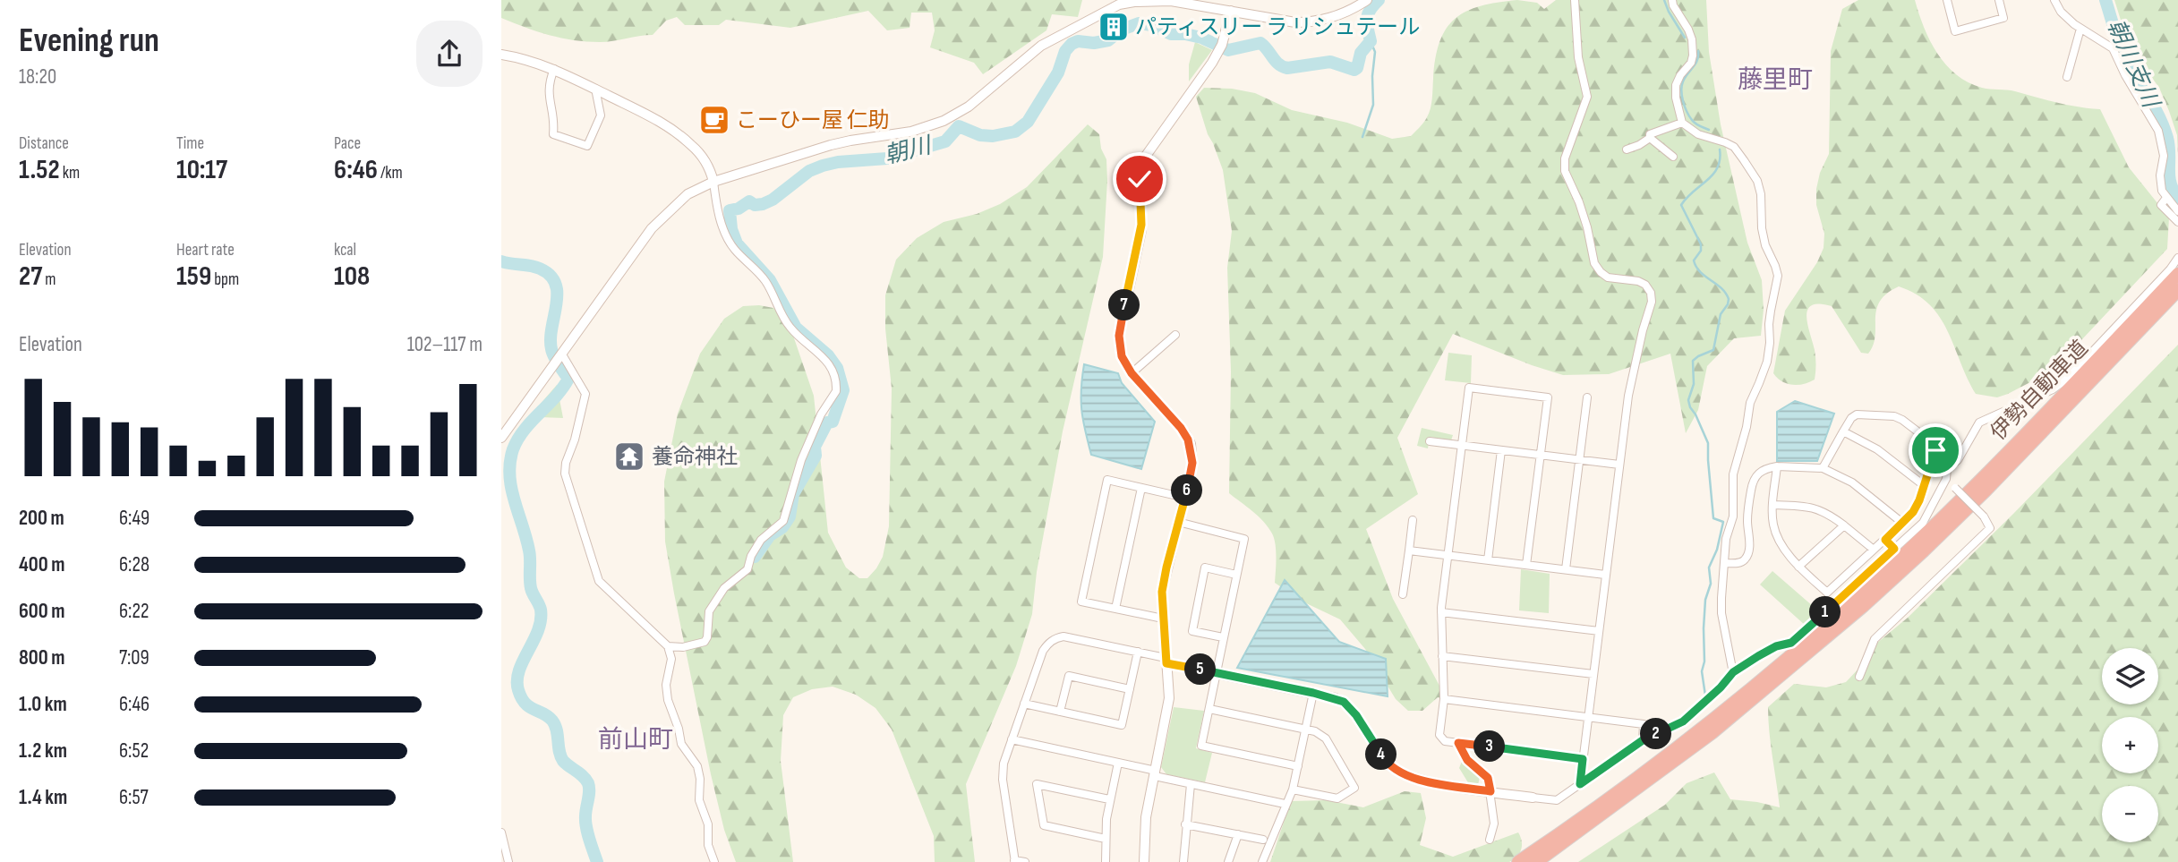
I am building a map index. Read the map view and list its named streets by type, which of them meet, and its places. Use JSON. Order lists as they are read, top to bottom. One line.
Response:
{"streets":{"highway":["伊勢自動車道"]},"districts":["藤里町","前山町"],"water":["朝川支川","朝川"],"places":{"building":["パティスリー ラ リシュテール"],"cafe":["こーひー屋 仁助"],"temple":["養命神社"]},"page":{"heading":["Evening run","18:20"],"stats":[["Distance","1.52 km"],["Time","10:17"],["Pace","6:46 /km"],["Elevation","27 m"],["Heart rate","159 bpm"],["kcal","108"]],"pins":["7","6","1","5","2","3","4"],"chart":["Elevation","102–117 m"],"list":[{"name":"200 m","note":"6:49"},{"name":"400 m","note":"6:28"},{"name":"600 m","note":"6:22"},{"name":"800 m","note":"7:09"},{"name":"1.0 km","note":"6:46"},{"name":"1.2 km","note":"6:52"},{"name":"1.4 km","note":"6:57"}],"map_buttons":["+","−"]}}
